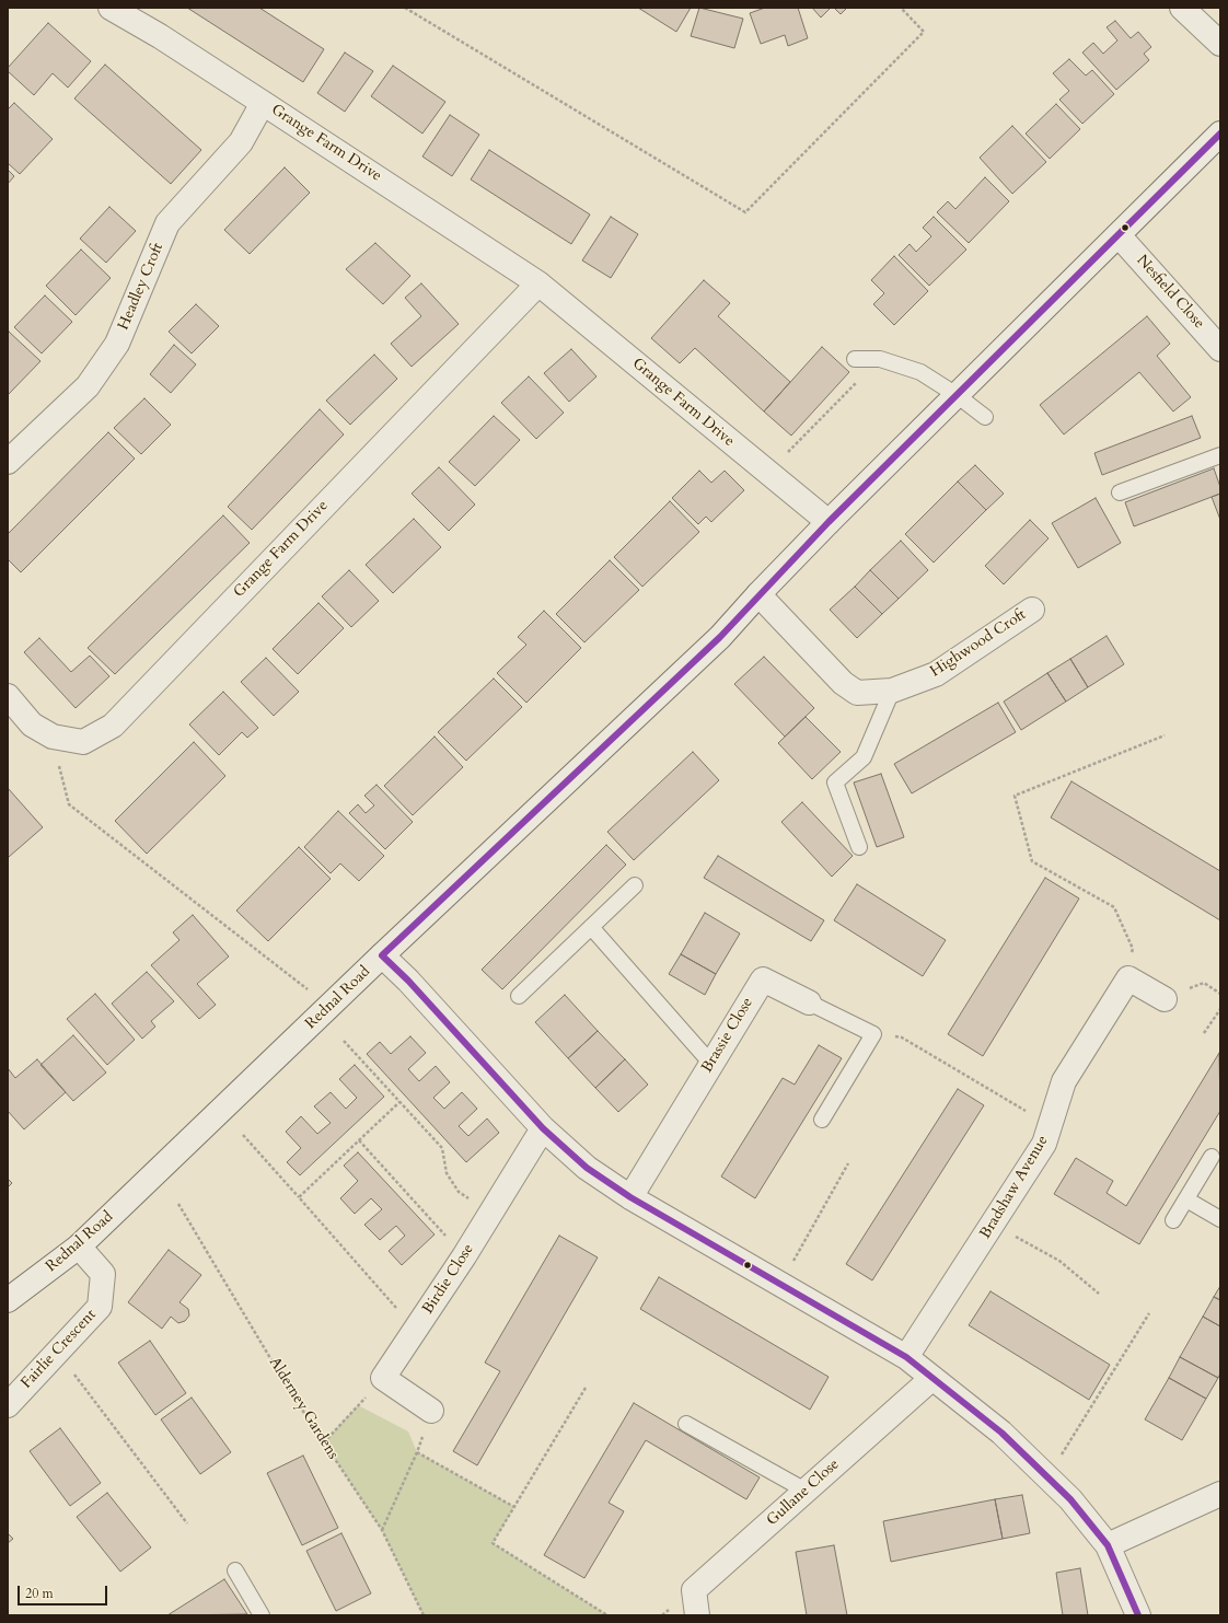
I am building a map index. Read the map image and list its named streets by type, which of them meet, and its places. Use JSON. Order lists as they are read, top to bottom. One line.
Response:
{"streets":{"street":["Grange Farm Drive","Headley Croft","Nesfield Close","Highwood Croft","Rednal Road","Brassie Close","Bradshaw Avenue","Birdie Close","Fairlie Crescent","Gullane Close"],"path":["Alderney Gardens"]},"crossings":[["Grange Farm Drive","Headley Croft"],["Grange Farm Drive","Rednal Road"],["Nesfield Close","Rednal Road"],["Highwood Croft","Rednal Road"],["Rednal Road","Fairlie Crescent"]],"scale_bar":"20 m"}
